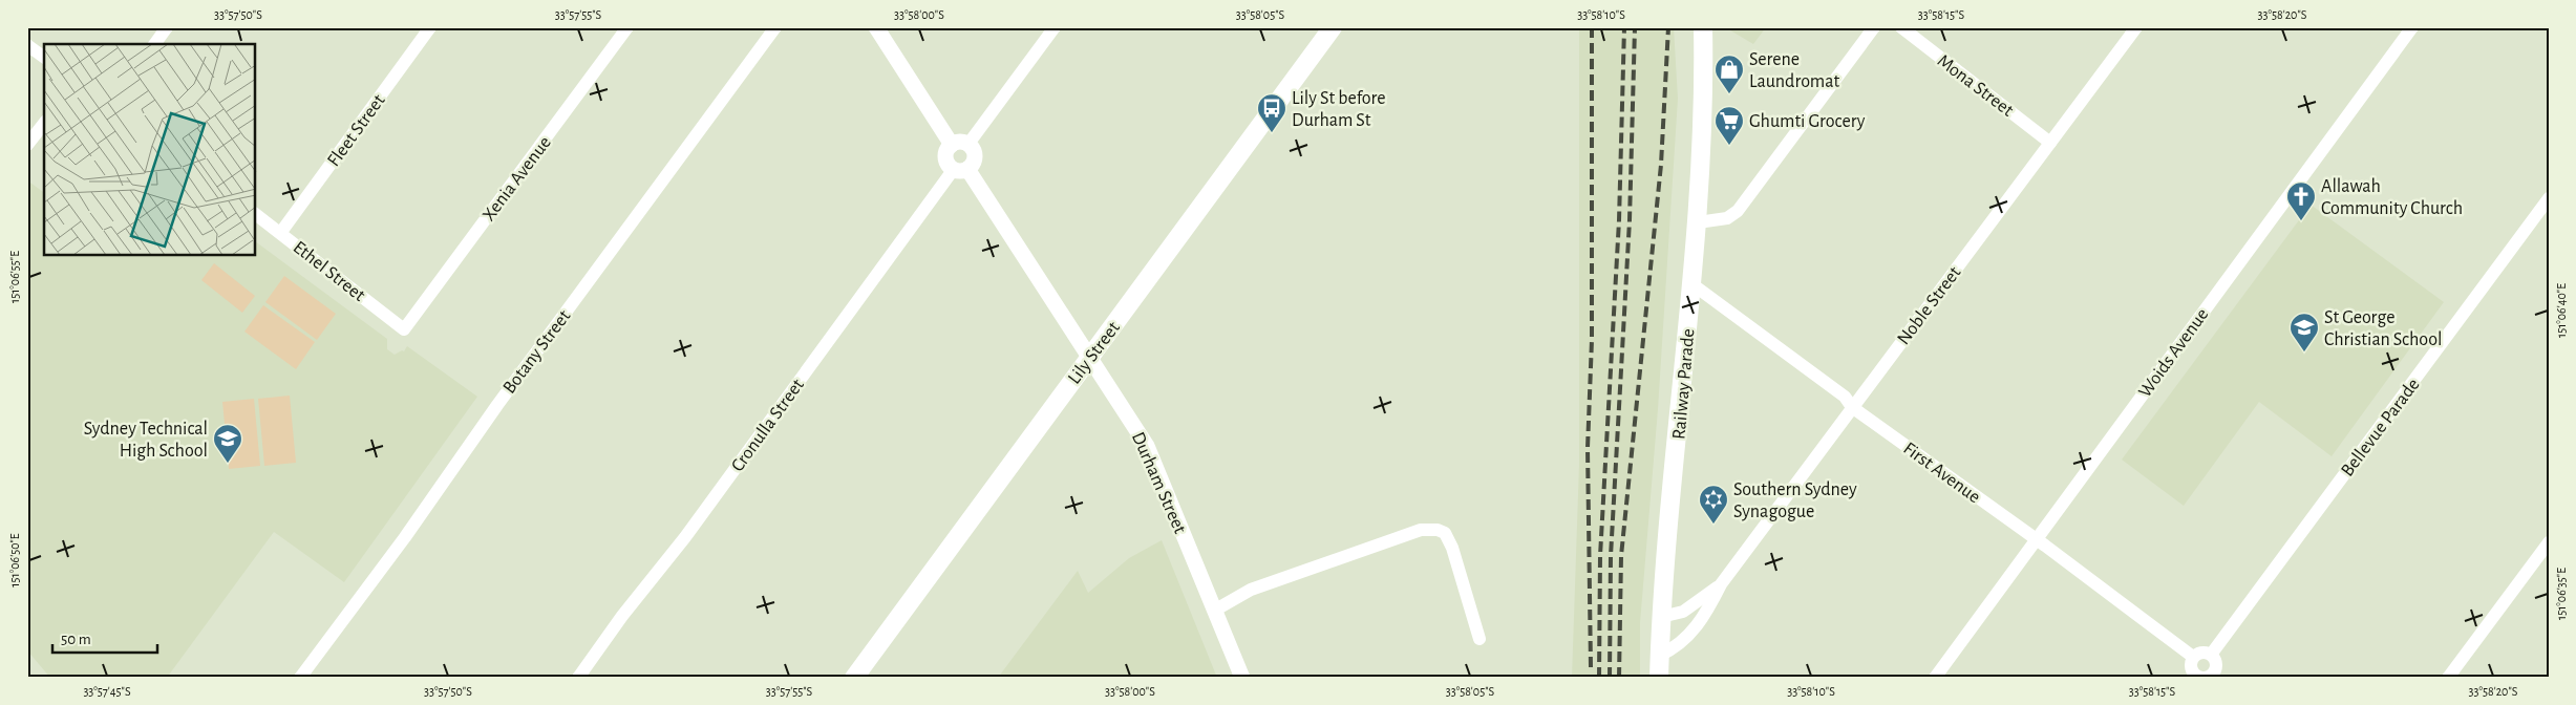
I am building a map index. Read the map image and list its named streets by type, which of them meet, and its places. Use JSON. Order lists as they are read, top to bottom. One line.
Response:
{"streets":{"main road":["Lily Street","Railway Parade"],"street":["Mona Street","Fleet Street","Xenia Avenue","Ethel Street","Noble Street","Botany Street","Woids Avenue","Cronulla Street","Bellevue Parade","First Avenue","Durham Street"]},"crossings":[["Mona Street","Noble Street"],["Fleet Street","Ethel Street"],["Xenia Avenue","Ethel Street"],["Noble Street","Railway Parade"],["Noble Street","First Avenue"],["Lily Street","Durham Street"],["Woids Avenue","First Avenue"],["Railway Parade","First Avenue"],["Cronulla Street","Durham Street"],["Bellevue Parade","First Avenue"]],"places":{"shop":["Serene Laundromat"],"bus stop":["Lily St before Durham St"],"supermarket":["Ghumti Grocery"],"church":["Allawah Community Church"],"school or university":["St George Christian School","Sydney Technical High School"],"synagogue":["Southern Sydney Synagogue"]},"scale_bar":"50 m","coordinates":["33°57'50\"S","33°57'55\"S","33°58'00\"S","33°58'05\"S","33°58'10\"S","33°58'15\"S","33°58'20\"S","151°06'55\"E","151°06'40\"E","151°06'50\"E","151°06'35\"E","33°57'45\"S"]}
